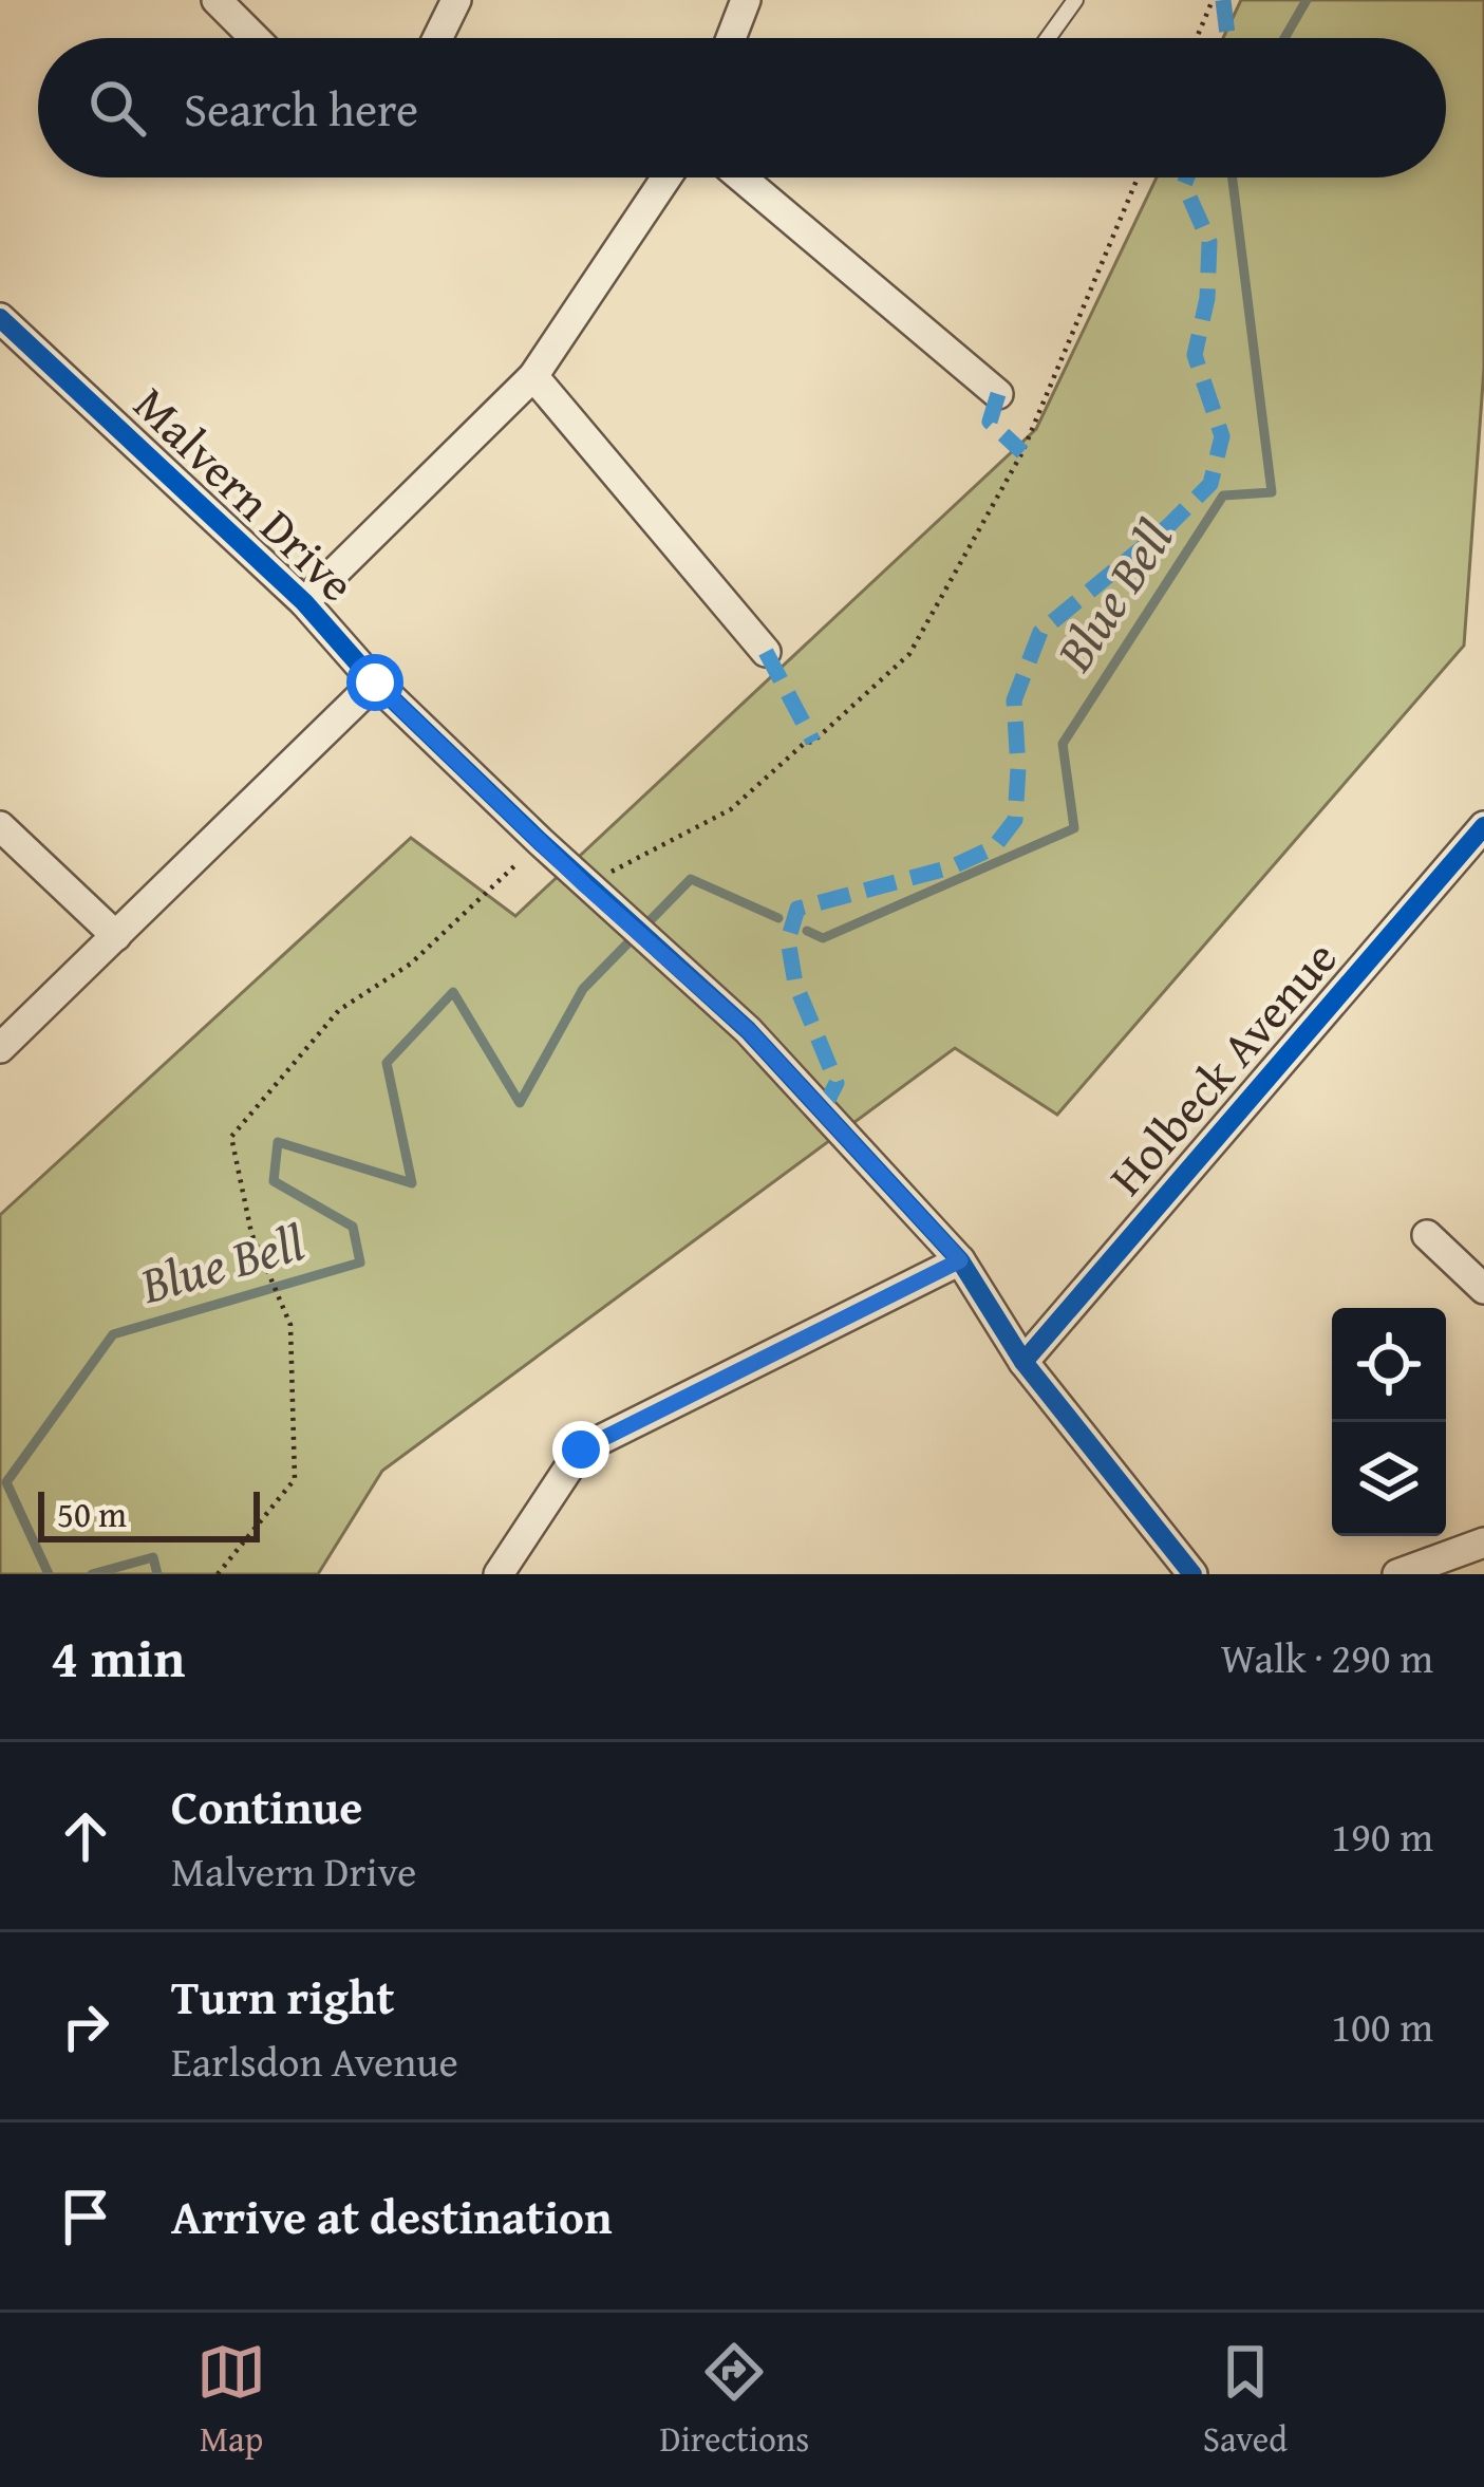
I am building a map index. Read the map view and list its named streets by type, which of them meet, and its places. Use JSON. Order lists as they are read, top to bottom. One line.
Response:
{"streets":{"street":["Malvern Drive","Holbeck Avenue"]},"crossings":[["Malvern Drive","Holbeck Avenue"]],"water":["Blue Bell"],"scale_bar":"50 m","page":{"search":"Search here","scale":"50 m","heading":["4 min","Walk · 290 m"],"list":[["Continue","Malvern Drive","190 m"],["Turn right","Earlsdon Avenue","100 m"],"Arrive at destination"],"nav":["Map","Directions","Saved"]}}
